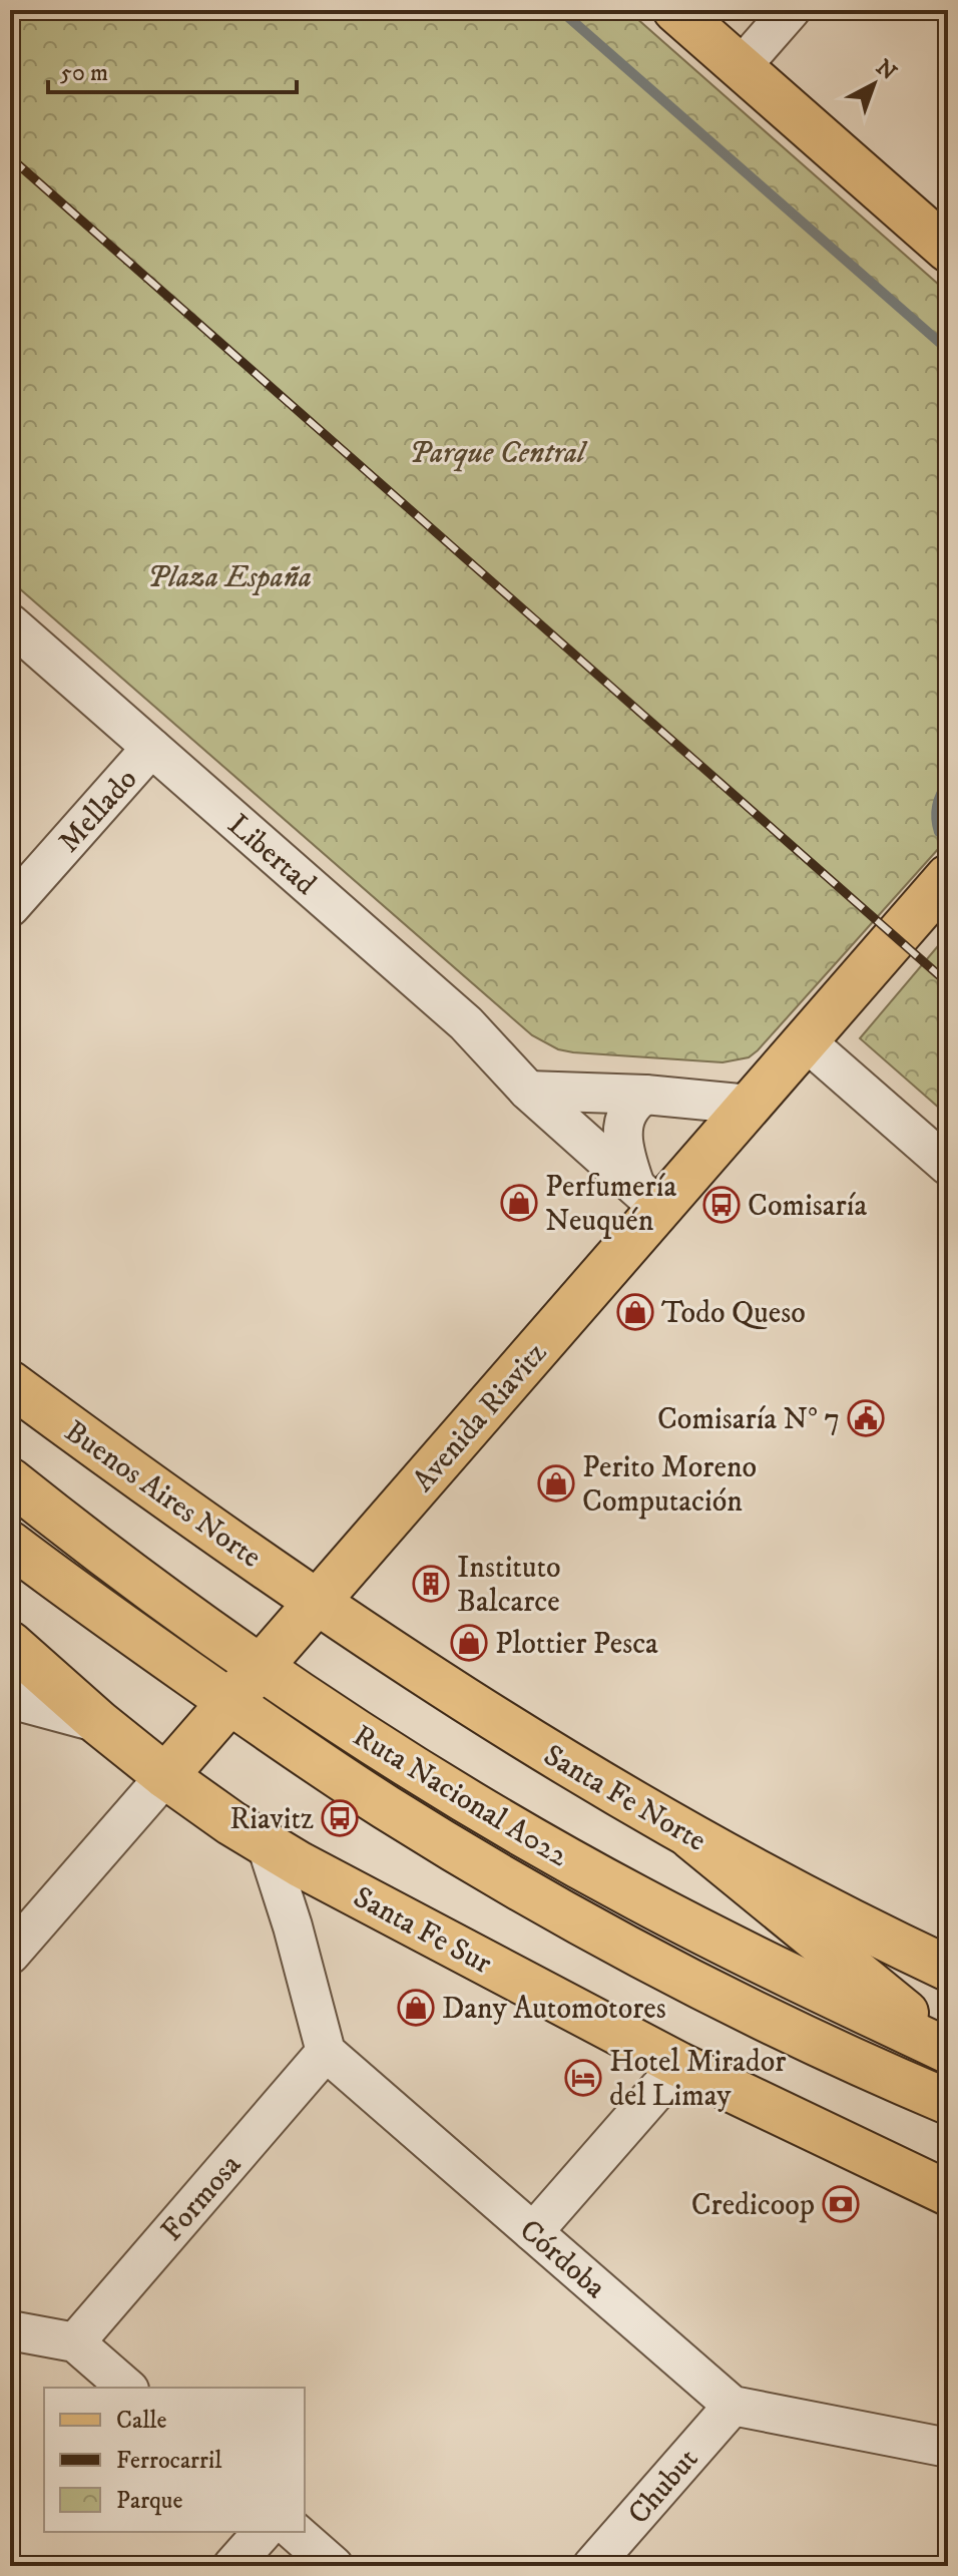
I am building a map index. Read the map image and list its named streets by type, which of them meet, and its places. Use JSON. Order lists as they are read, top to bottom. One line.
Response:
{"streets":{"main road":["Avenida Riavitz","Buenos Aires Norte","Ruta Nacional A022","Santa Fe Norte","Santa Fe Sur"],"street":["Mellado","Libertad","Formosa","Córdoba","Chubut"]},"crossings":[["Mellado","Libertad"],["Libertad","Avenida Riavitz"],["Avenida Riavitz","Buenos Aires Norte"],["Avenida Riavitz","Ruta Nacional A022"],["Avenida Riavitz","Santa Fe Norte"],["Avenida Riavitz","Santa Fe Sur"],["Buenos Aires Norte","Santa Fe Norte"],["Formosa","Córdoba"],["Córdoba","Chubut"]],"parks":["Parque Central","Plaza España"],"places":{"shop":["Perfumería Neuquén","Todo Queso","Perito Moreno Computación","Plottier Pesca","Dany Automotores"],"bus stop":["Comisaría","Riavitz"],"public building":["Comisaría N° 7"],"building":["Instituto Balcarce"],"hotel":["Hotel Mirador del Limay"],"bank":["Credicoop"]},"legend":["Calle","Ferrocarril","Parque"],"scale_bar":"50 m","north":"top right"}
